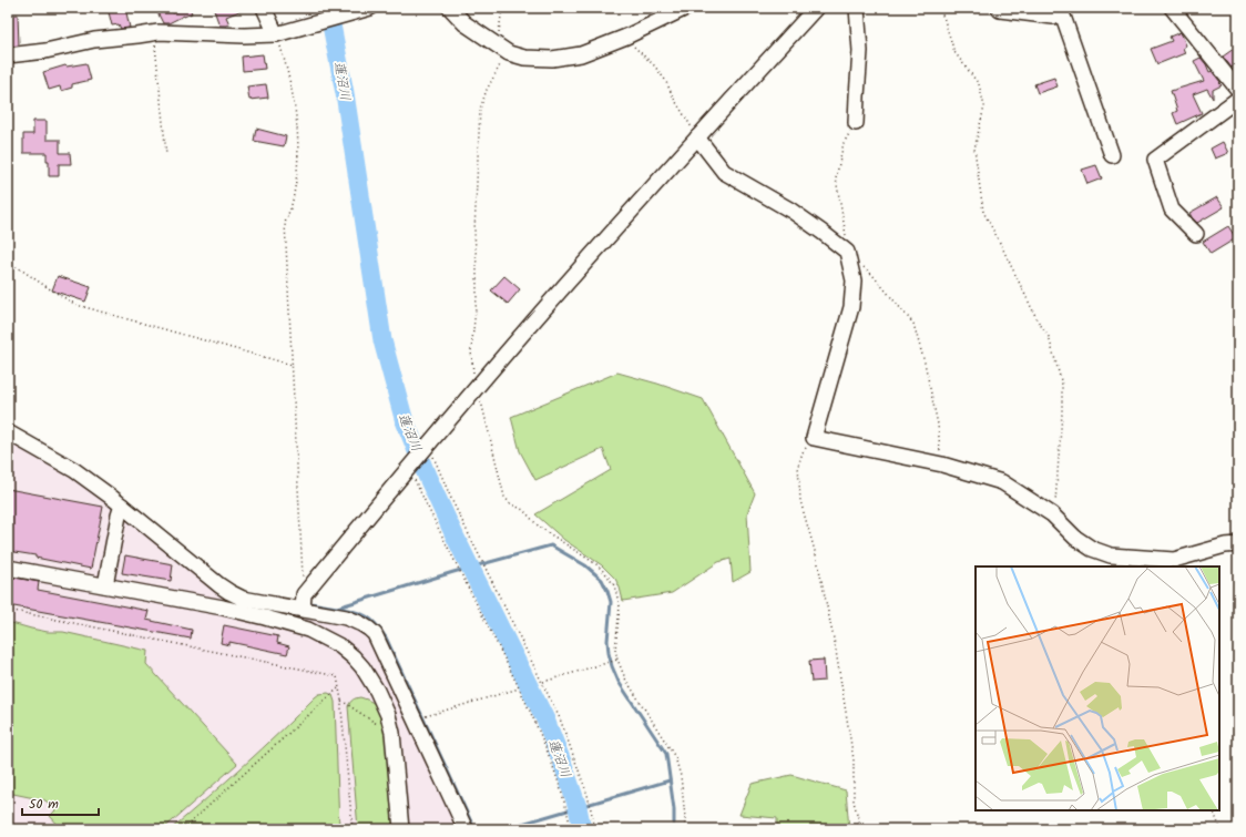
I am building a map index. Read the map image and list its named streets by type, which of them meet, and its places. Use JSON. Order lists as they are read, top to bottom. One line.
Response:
{"water":["蓮沼川"],"scale_bar":"50 m"}
